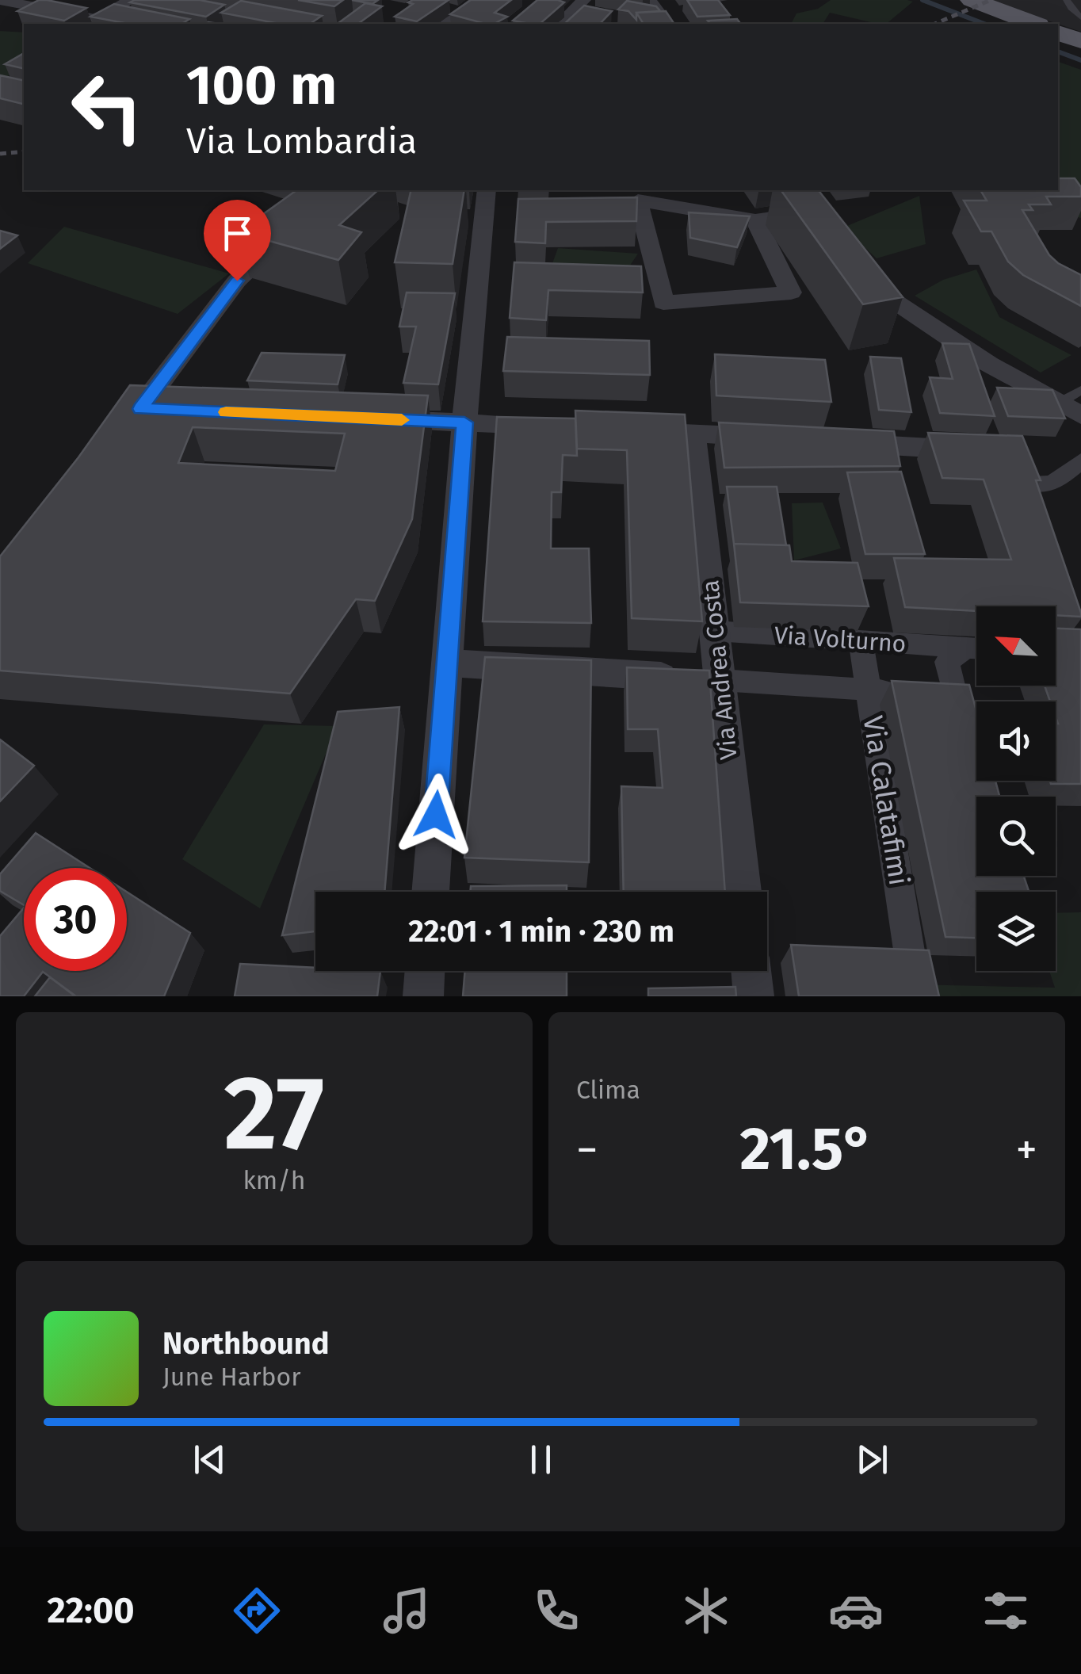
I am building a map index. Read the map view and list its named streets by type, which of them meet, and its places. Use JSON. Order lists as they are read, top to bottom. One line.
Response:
{"streets":{"street":["Via Volturno","Via Andrea Costa","Via Calatafimi"]},"crossings":[["Via Volturno","Via Andrea Costa"],["Via Volturno","Via Calatafimi"]],"north":"top left","page":{"turn":["100 m","Via Lombardia"],"limit":"30","trip":"22:01 · 1 min · 230 m","tile":[["27","km/h"],"Clima"],"heat":["−","21.5°","+"],"song":["Northbound","June Harbor"],"tabs":"22:00"}}
